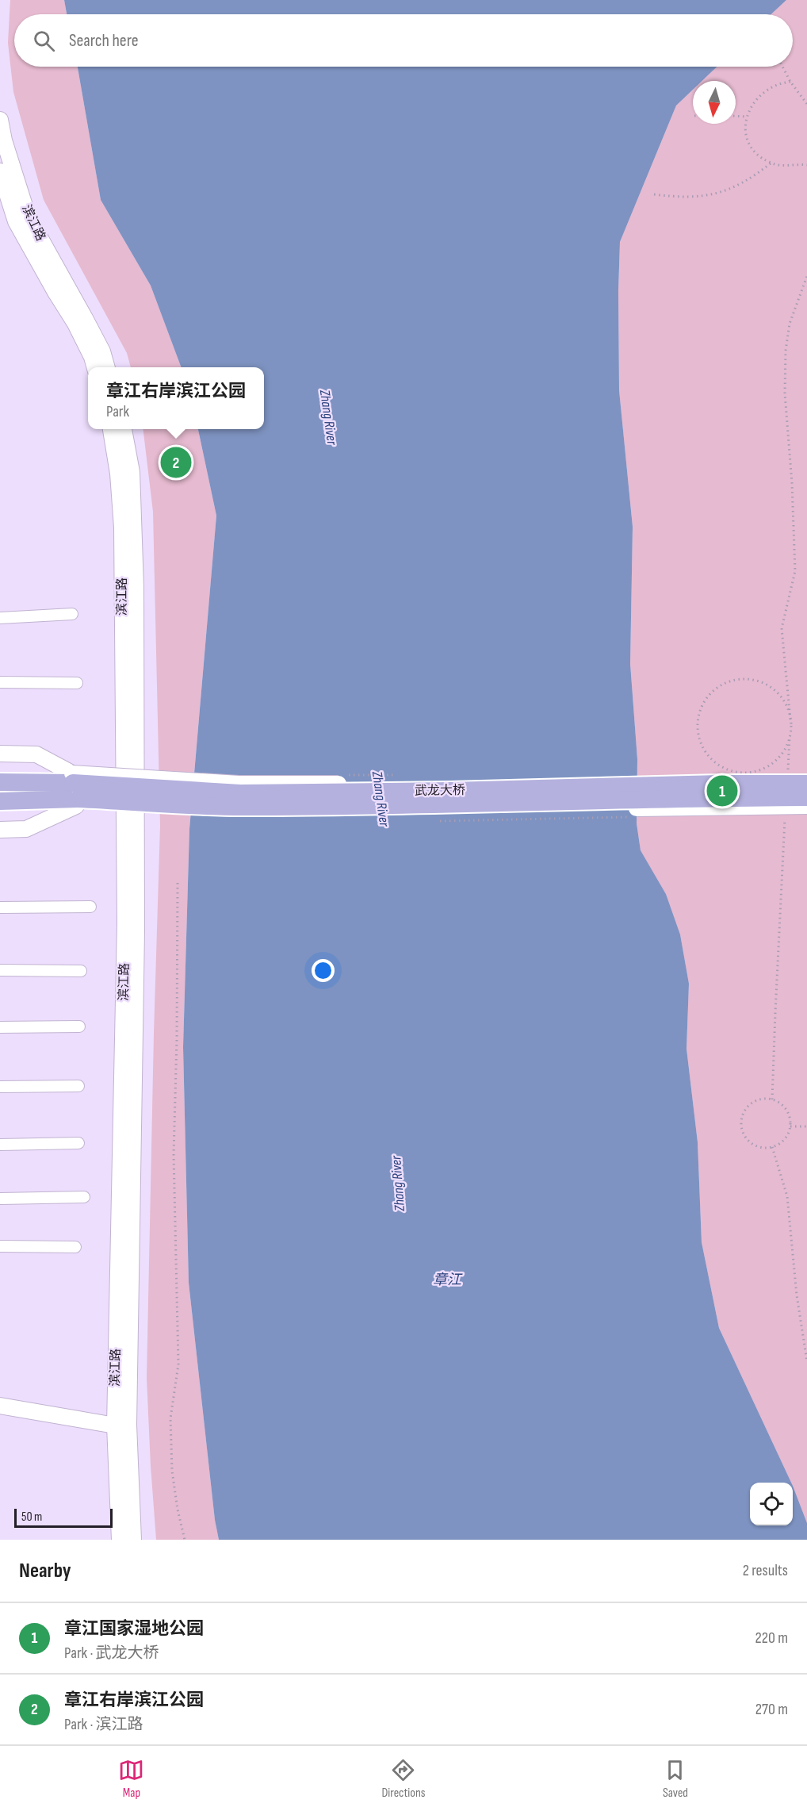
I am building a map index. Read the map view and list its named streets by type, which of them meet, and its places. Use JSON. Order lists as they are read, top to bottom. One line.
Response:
{"streets":{"main road":["滨江路","武龙大桥"]},"water":["Zhang River","章江"],"scale_bar":"50 m","north":"bottom","page":{"search":"Search here","popup":["章江右岸滨江公园","Park"],"pins":["2","1"],"scale":"50 m","heading":["Nearby","2 results"],"list":[{"mark":"1","name":"章江国家湿地公园","note":"Park · 武龙大桥","value":"220 m"},{"mark":"2","name":"章江右岸滨江公园","note":"Park · 滨江路","value":"270 m"}],"nav":["Map","Directions","Saved"]}}
